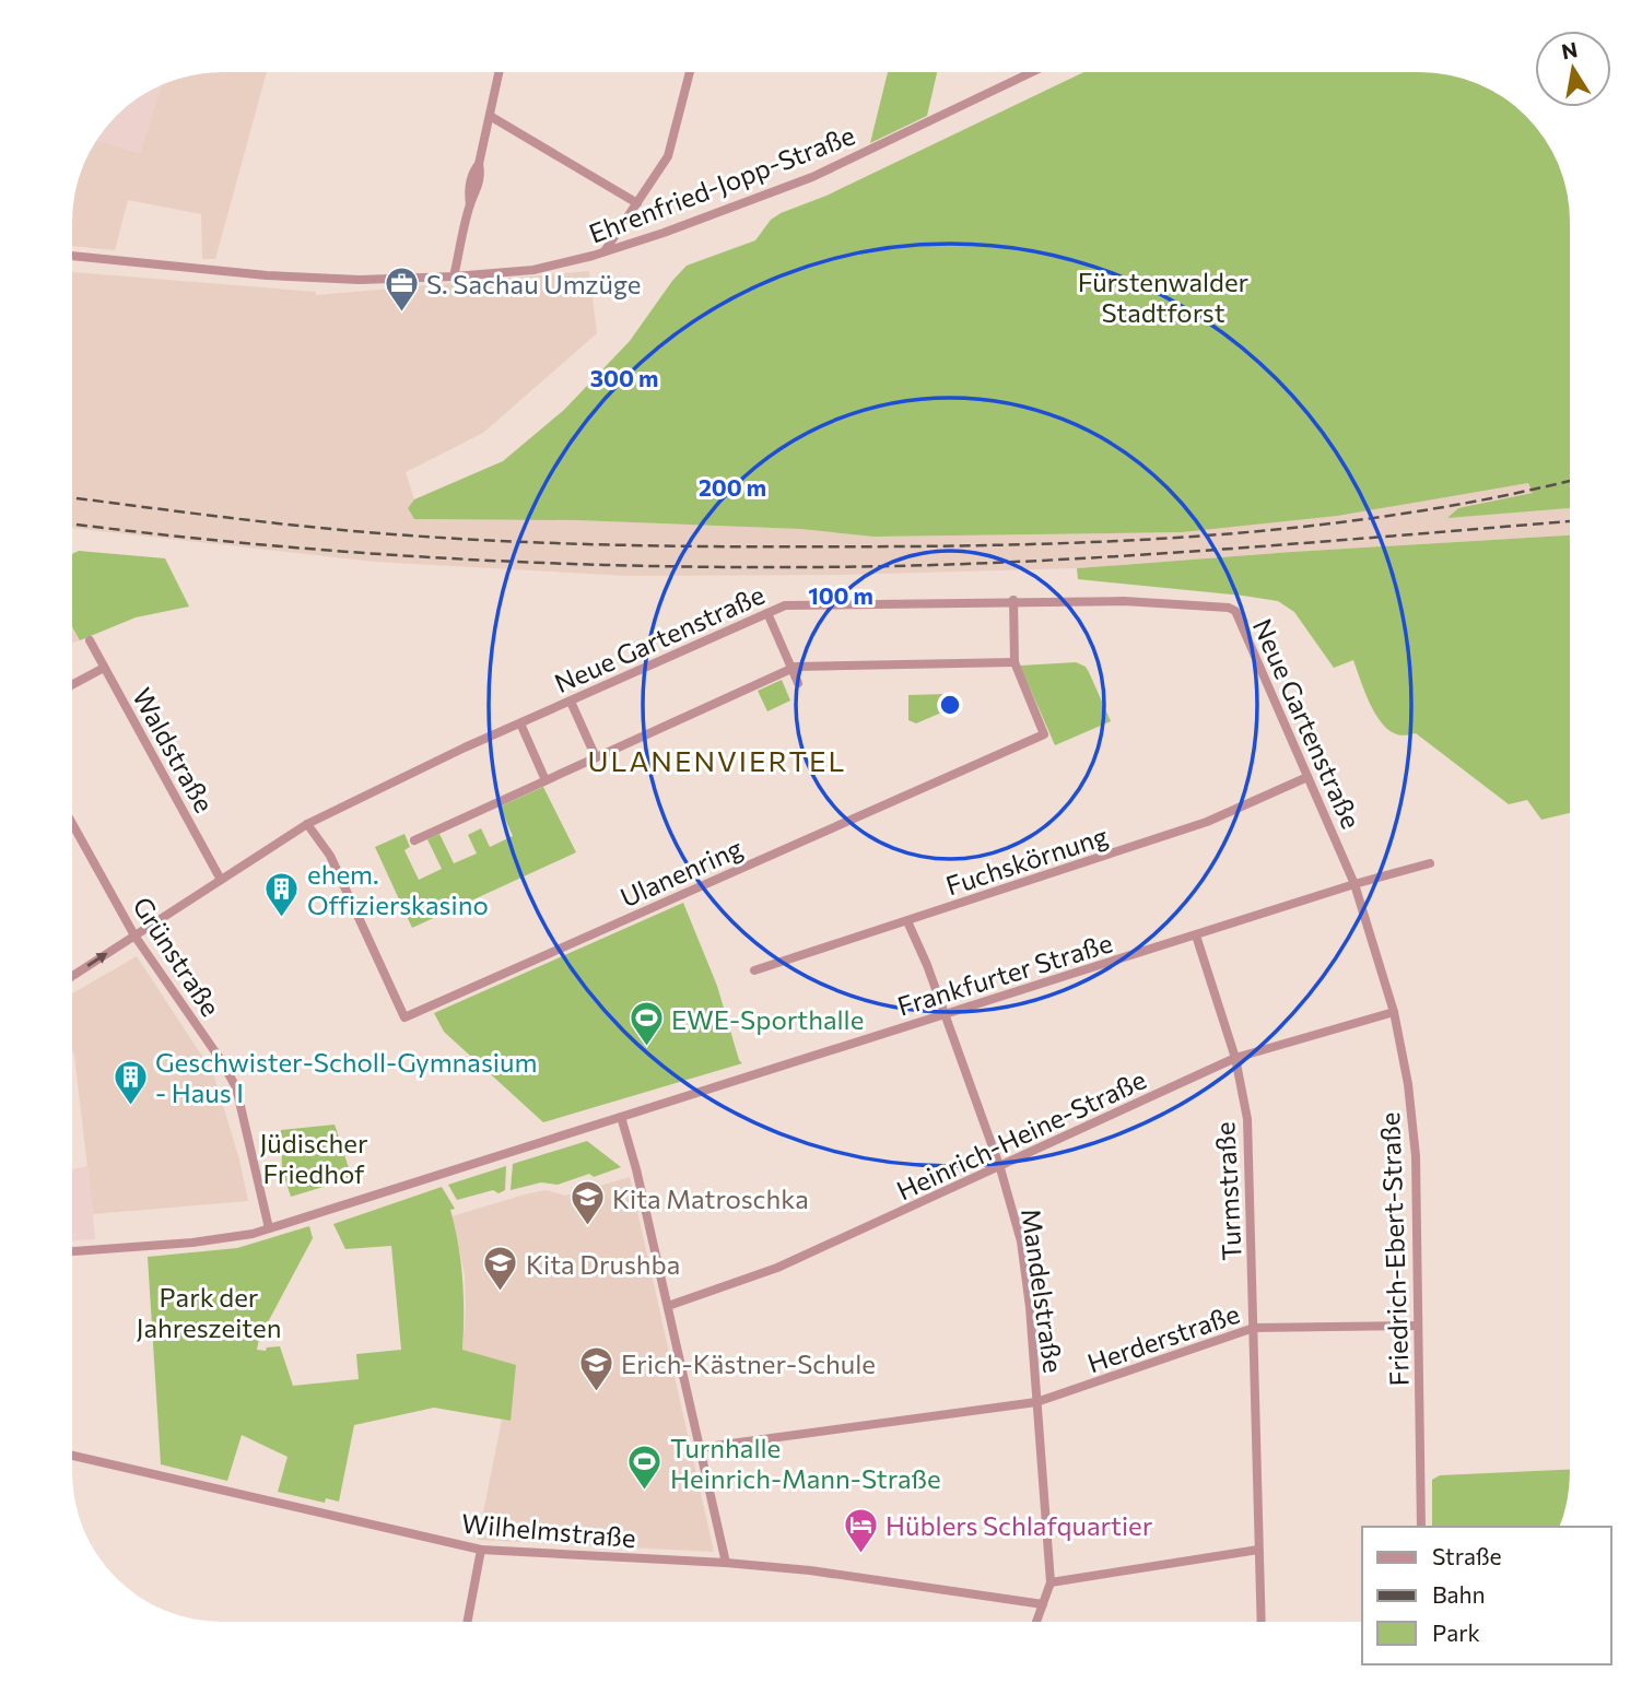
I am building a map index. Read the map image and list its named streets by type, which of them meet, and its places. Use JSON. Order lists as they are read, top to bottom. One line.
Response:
{"streets":{"street":["Ehrenfried-Jopp-Straße","Neue Gartenstraße","Waldstraße","Fuchskörnung","Ulanenring","Grünstraße","Frankfurter Straße","Heinrich-Heine-Straße","Turmstraße","Friedrich-Ebert-Straße","Mandelstraße","Herderstraße","Wilhelmstraße"]},"crossings":[["Neue Gartenstraße","Waldstraße"],["Neue Gartenstraße","Fuchskörnung"],["Neue Gartenstraße","Ulanenring"],["Neue Gartenstraße","Grünstraße"],["Neue Gartenstraße","Frankfurter Straße"],["Neue Gartenstraße","Friedrich-Ebert-Straße"],["Fuchskörnung","Mandelstraße"],["Grünstraße","Frankfurter Straße"],["Frankfurter Straße","Turmstraße"],["Frankfurter Straße","Friedrich-Ebert-Straße"],["Frankfurter Straße","Mandelstraße"],["Heinrich-Heine-Straße","Turmstraße"],["Heinrich-Heine-Straße","Friedrich-Ebert-Straße"],["Heinrich-Heine-Straße","Mandelstraße"],["Turmstraße","Herderstraße"],["Friedrich-Ebert-Straße","Herderstraße"],["Mandelstraße","Herderstraße"],["Mandelstraße","Wilhelmstraße"]],"districts":["ULANENVIERTEL"],"parks":["Fürstenwalder Stadtforst","Jüdischer Friedhof","Park der Jahreszeiten"],"places":{"office":["S. Sachau Umzüge"],"building":["ehem. Offizierskasino","Geschwister-Scholl-Gymnasium - Haus I"],"sports":["EWE-Sporthalle","Turnhalle Heinrich-Mann-Straße"],"school or university":["Kita Matroschka","Kita Drushba","Erich-Kästner-Schule"],"hotel":["Hüblers Schlafquartier"]},"legend":["Straße","Bahn","Park"],"north":"top","rings":["300 m","200 m","100 m"]}
